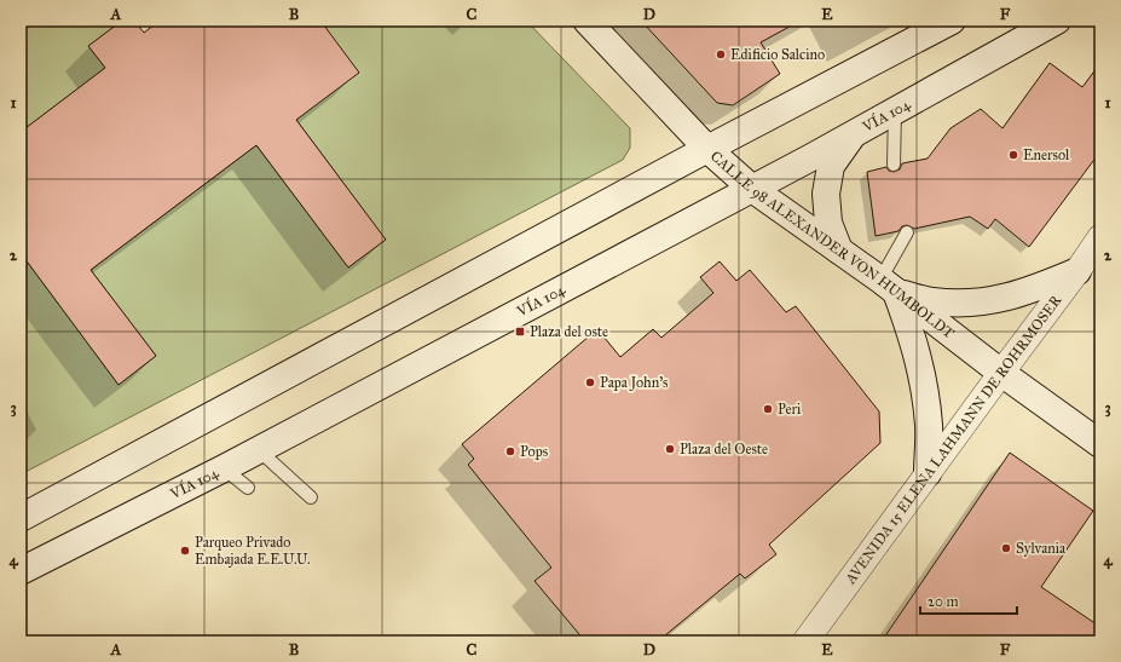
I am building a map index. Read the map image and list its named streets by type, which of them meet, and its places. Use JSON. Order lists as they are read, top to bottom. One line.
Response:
{"streets":{"main road":["VÍA 104","CALLE 98 ALEXANDER VON HUMBOLDT"],"street":["AVENIDA 15 ELENA LAHMANN DE ROHRMOSER"]},"crossings":[["VÍA 104","CALLE 98 ALEXANDER VON HUMBOLDT"],["CALLE 98 ALEXANDER VON HUMBOLDT","AVENIDA 15 ELENA LAHMANN DE ROHRMOSER"]],"places":{"other":["Edificio Salcino","Enersol","Papa John's","Peri","Plaza del Oeste","Pops","Sylvania","Parqueo Privado Embajada E.E.U.U."],"transit":["Plaza del oste"]},"scale_bar":"20 m","grid":{"columns":["A","B","C","D","E","F"],"rows":["1","2","3","4"]}}
